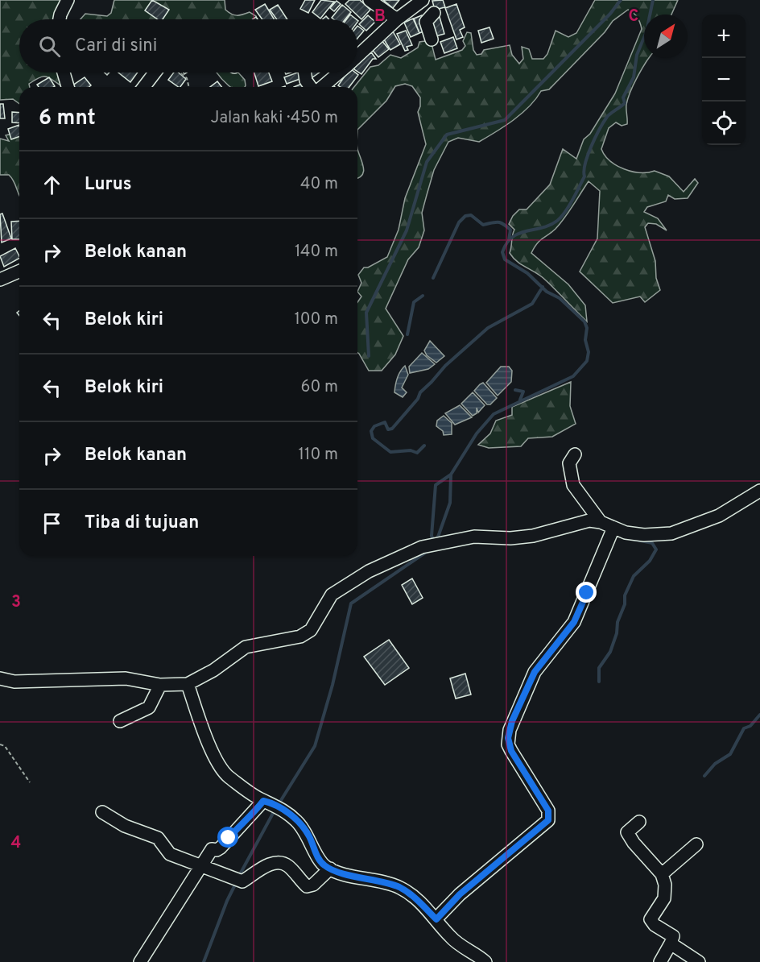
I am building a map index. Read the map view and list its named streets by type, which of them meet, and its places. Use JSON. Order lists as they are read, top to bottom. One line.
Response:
{"north":"top right","page":{"map_buttons":["+","−"],"search":"Cari di sini","heading":["6 mnt","Jalan kaki · 450 m"],"list":[["Lurus","40 m"],["Belok kanan","140 m"],["Belok kiri","100 m"],["Belok kiri","60 m"],["Belok kanan","110 m"],"Tiba di tujuan"]},"grid":{"columns":["B","C"],"rows":["3","4"]}}
